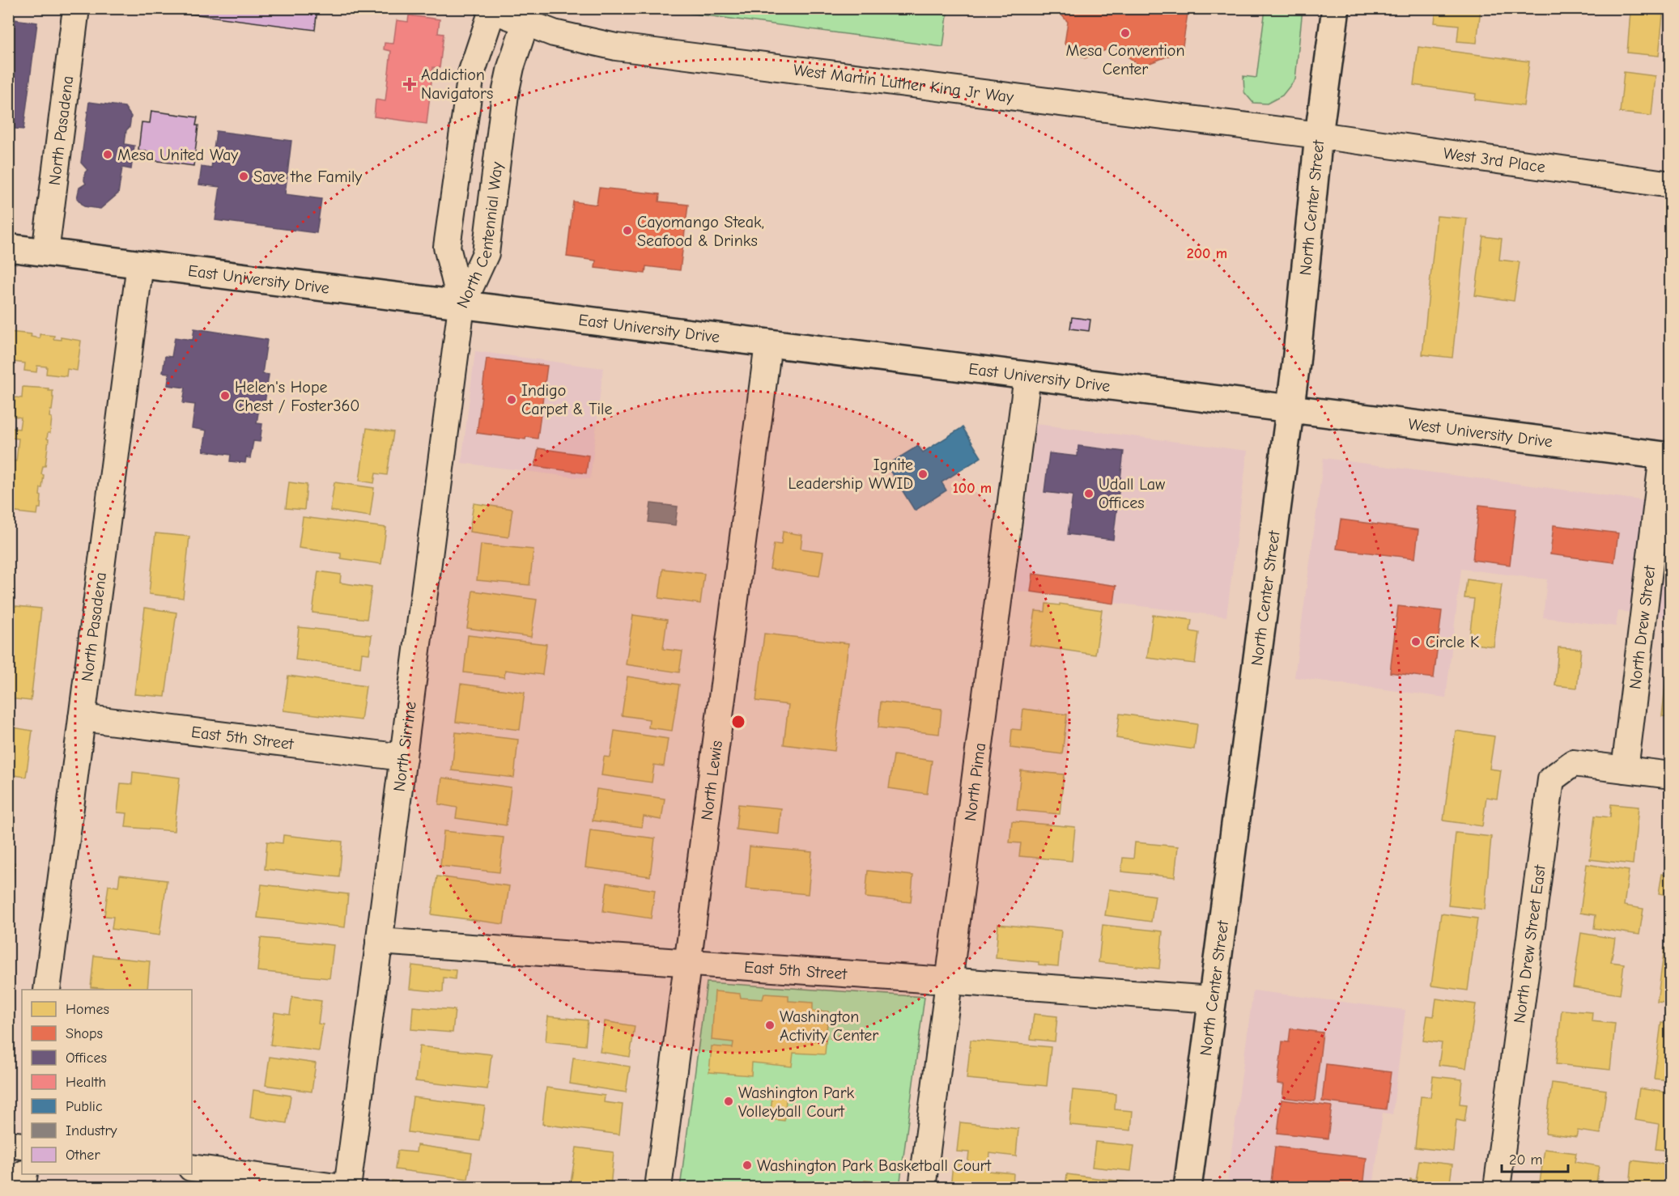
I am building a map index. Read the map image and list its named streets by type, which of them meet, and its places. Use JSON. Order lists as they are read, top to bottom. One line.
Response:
{"streets":{"main road":["North Center Street","East University Drive","West University Drive"],"street":["West Martin Luther King Jr Way","North Pasadena","West 3rd Place","North Centennial Way","North Drew Street","East 5th Street","North Sirrine","North Lewis","North Pima","North Drew Street East"]},"crossings":[["West Martin Luther King Jr Way","West 3rd Place"],["West Martin Luther King Jr Way","North Center Street"],["West Martin Luther King Jr Way","North Centennial Way"],["North Pasadena","East University Drive"],["North Pasadena","East 5th Street"],["West 3rd Place","North Center Street"],["North Center Street","East University Drive"],["North Center Street","West University Drive"],["North Center Street","East 5th Street"],["North Centennial Way","East University Drive"],["North Centennial Way","North Sirrine"],["East University Drive","West University Drive"],["East University Drive","North Sirrine"],["East University Drive","North Lewis"],["East University Drive","North Pima"],["West University Drive","North Drew Street"],["North Drew Street","North Drew Street East"],["East 5th Street","North Sirrine"],["East 5th Street","North Lewis"],["East 5th Street","North Pima"]],"places":{"other":["Mesa Convention Center","Mesa United Way","Save the Family","Cayomango Steak, Seafood & Drinks","Helen's Hope Chest / Foster360","Indigo Carpet & Tile","Ignite Leadership WWID","Udall Law Offices","Circle K","Washington Activity Center","Washington Park Volleyball Court","Washington Park Basketball Court"],"health":["Addiction Navigators"]},"legend":["Homes","Shops","Offices","Health","Public","Industry","Other"],"scale_bar":"20 m","rings":["200 m","100 m"]}
